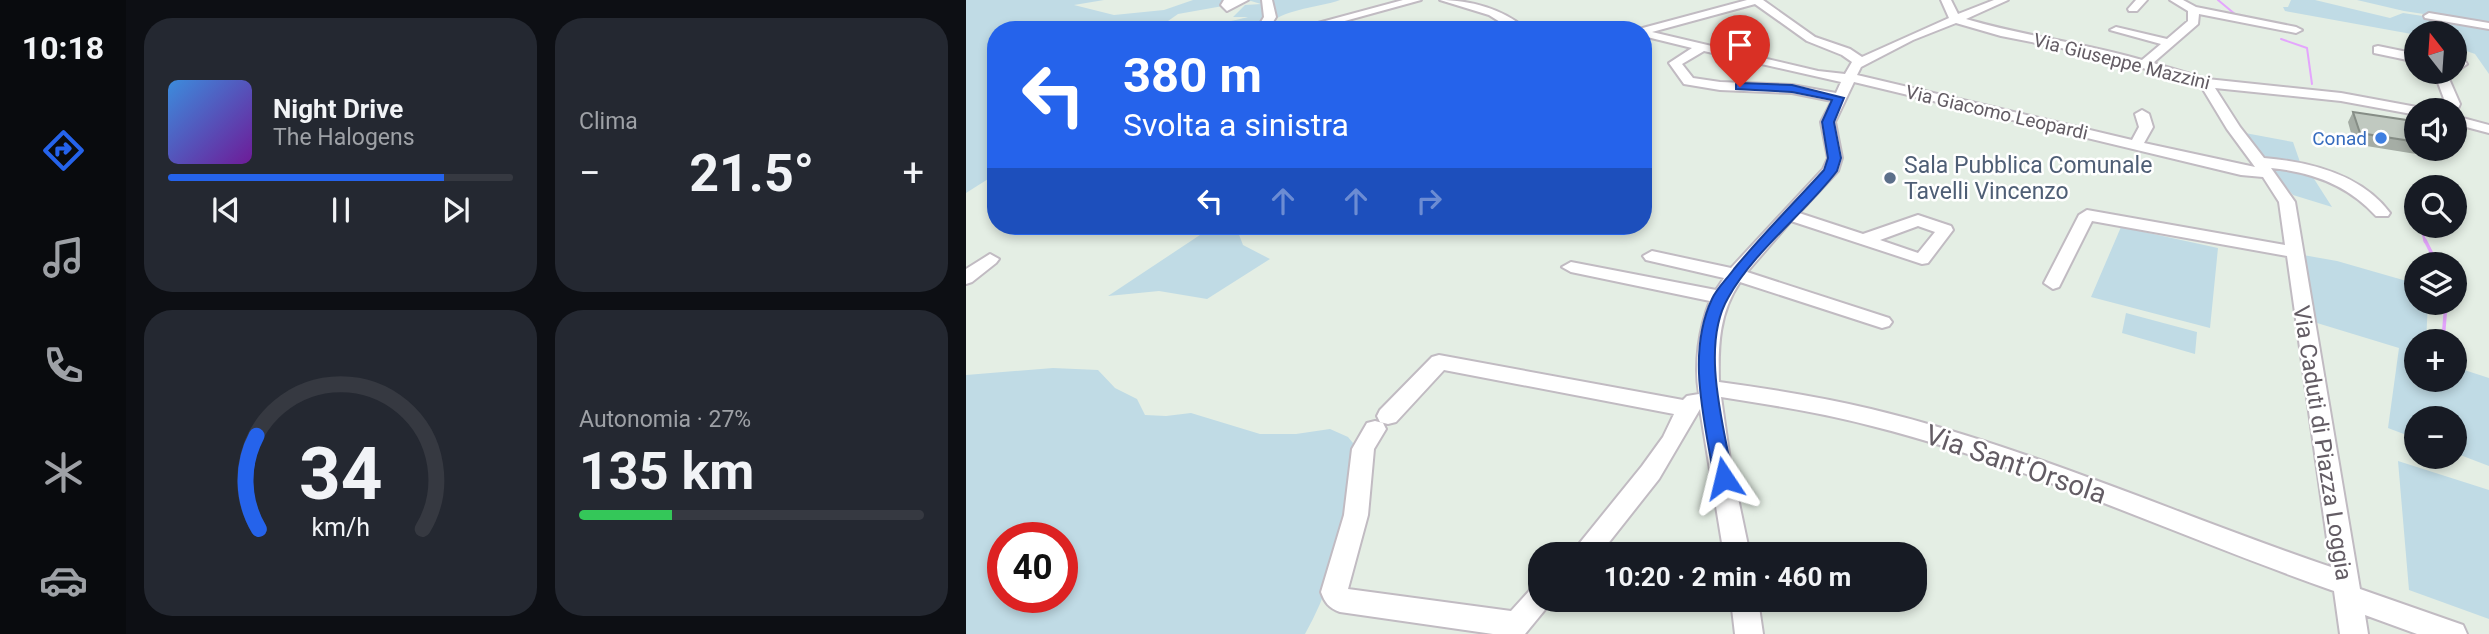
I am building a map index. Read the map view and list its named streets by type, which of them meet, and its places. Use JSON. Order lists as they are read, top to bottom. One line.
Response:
{"streets":{"street":["Via Giuseppe Mazzini","Via Giacomo Leopardi","Via Caduti di Piazza Loggia","Via Sant'Orsola"]},"crossings":[["Via Giuseppe Mazzini","Via Caduti di Piazza Loggia"],["Via Giacomo Leopardi","Via Caduti di Piazza Loggia"],["Via Caduti di Piazza Loggia","Via Sant'Orsola"]],"places":["Conad","Sala Pubblica Comunale Tavelli Vincenzo"],"north":"top","page":{"tabs":"10:18","tile":["Clima",["Autonomia · 27%","135 km"]],"map_buttons":["+","−"],"turn":["380 m","Svolta a sinistra"],"song":["Night Drive","The Halogens"],"heat":["−","21.5°","+"],"limit":"40","trip":"10:20 · 2 min · 460 m","gauge":["34","km/h"]}}
